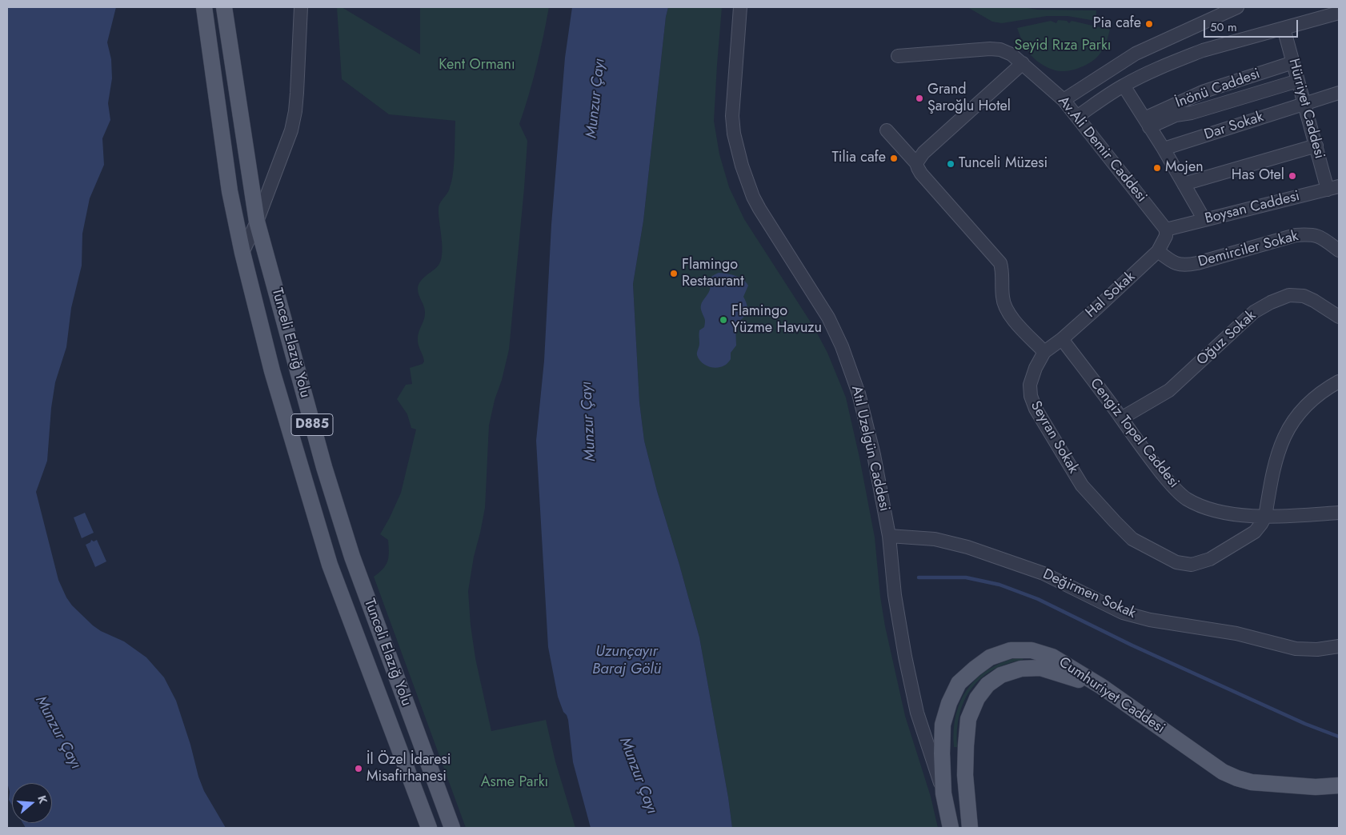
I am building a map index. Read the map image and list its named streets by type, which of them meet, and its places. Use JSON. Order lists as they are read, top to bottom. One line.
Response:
{"streets":{"main road":["Tunceli Elazığ Yolu","D885","Cumhuriyet Caddesi"],"street":["İnönü Caddesi","Hürriyet Caddesi","Dar Sokak","Av.Ali Demir Caddesi","Boysan Caddesi","Demirciler Sokak","Hal Sokak","Oğuz Sokak","Cengiz Topel Caddesi","Seyran Sokak","Atıl Uzelgün Caddesi","Değirmen Sokak"]},"crossings":[["İnönü Caddesi","Hürriyet Caddesi"],["Hürriyet Caddesi","Dar Sokak"],["Hürriyet Caddesi","Boysan Caddesi"],["Av.Ali Demir Caddesi","Boysan Caddesi"],["Av.Ali Demir Caddesi","Hal Sokak"],["Boysan Caddesi","Hal Sokak"],["Demirciler Sokak","Hal Sokak"],["Hal Sokak","Cengiz Topel Caddesi"],["Hal Sokak","Seyran Sokak"],["Oğuz Sokak","Cengiz Topel Caddesi"],["Cengiz Topel Caddesi","Seyran Sokak"],["Atıl Uzelgün Caddesi","Değirmen Sokak"],["Atıl Uzelgün Caddesi","Cumhuriyet Caddesi"]],"water":["Munzur Çayı","Uzunçayır Baraj Gölü"],"parks":["Seyid Rıza Parkı","Kent Ormanı","Asme Parkı"],"places":["Pia cafe","Grand Şaroğlu Hotel","Tilia cafe","Tunceli Müzesi","Mojen","Has Otel","Flamingo Restaurant","Flamingo Yüzme Havuzu","İl Özel İdaresi Misafirhanesi"],"scale_bar":"50 m","north":"right"}
